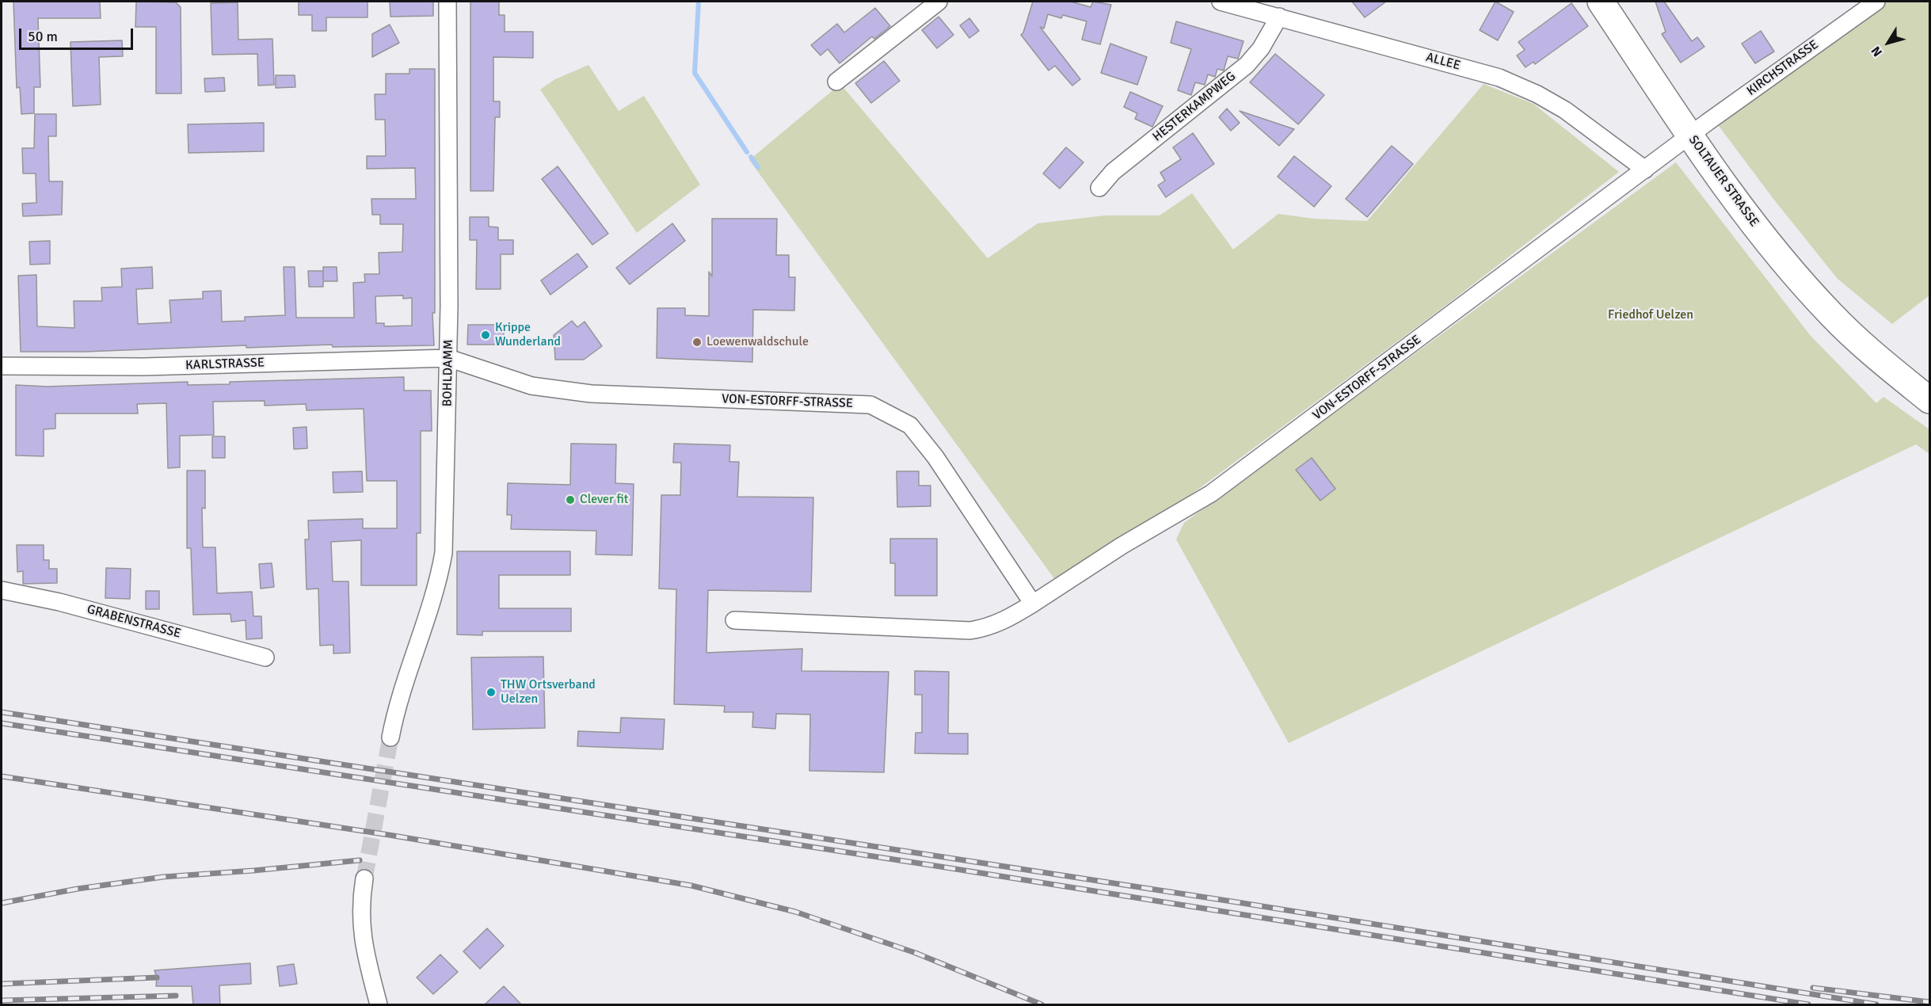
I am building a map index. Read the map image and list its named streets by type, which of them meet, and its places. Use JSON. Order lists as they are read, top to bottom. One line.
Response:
{"streets":{"main road":["SOLTAUER STRASSE"],"street":["ALLEE","KIRCHSTRASSE","HESTERKAMPWEG","KARLSTRASSE","BOHLDAMM","VON-ESTORFF-STRASSE","GRABENSTRASSE"]},"crossings":[["ALLEE","HESTERKAMPWEG"],["ALLEE","VON-ESTORFF-STRASSE"],["KIRCHSTRASSE","SOLTAUER STRASSE"],["KIRCHSTRASSE","VON-ESTORFF-STRASSE"],["SOLTAUER STRASSE","VON-ESTORFF-STRASSE"],["KARLSTRASSE","BOHLDAMM"],["KARLSTRASSE","VON-ESTORFF-STRASSE"],["BOHLDAMM","VON-ESTORFF-STRASSE"]],"parks":["Friedhof Uelzen"],"places":["Krippe Wunderland","Loewenwaldschule","Clever fit","THW Ortsverband Uelzen"],"scale_bar":"50 m","north":"bottom left"}
